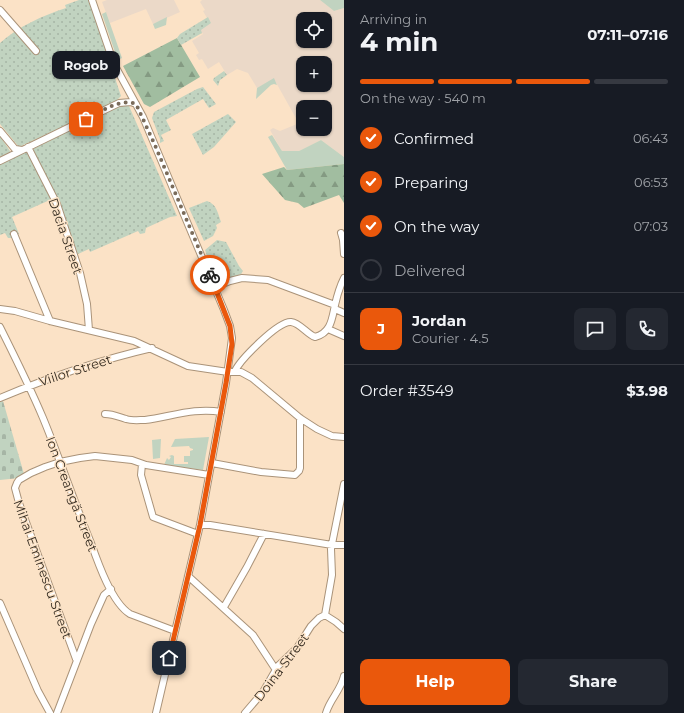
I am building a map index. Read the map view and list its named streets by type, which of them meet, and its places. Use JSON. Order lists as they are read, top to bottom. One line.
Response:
{"streets":{"street":["Dacia Street","Viilor Street","Ion Creangă Street","Mihai Eminescu Street","Doina Street"]},"crossings":[["Viilor Street","Ion Creangă Street"],["Ion Creangă Street","Mihai Eminescu Street"]],"places":["Rogob"],"page":{"heading":["4 min","Arriving in","07:11–07:16"],"panel":["Jordan","Courier · 4.5","Order #3549","$3.98"],"map_buttons":["+","−"],"bubble":"Rogob","bar":"On the way · 540 m","list":[["Confirmed","06:43"],["Preparing","06:53"],["On the way","07:03"],"Delivered"],"round":"J","buttons":["Help","Share"]}}
